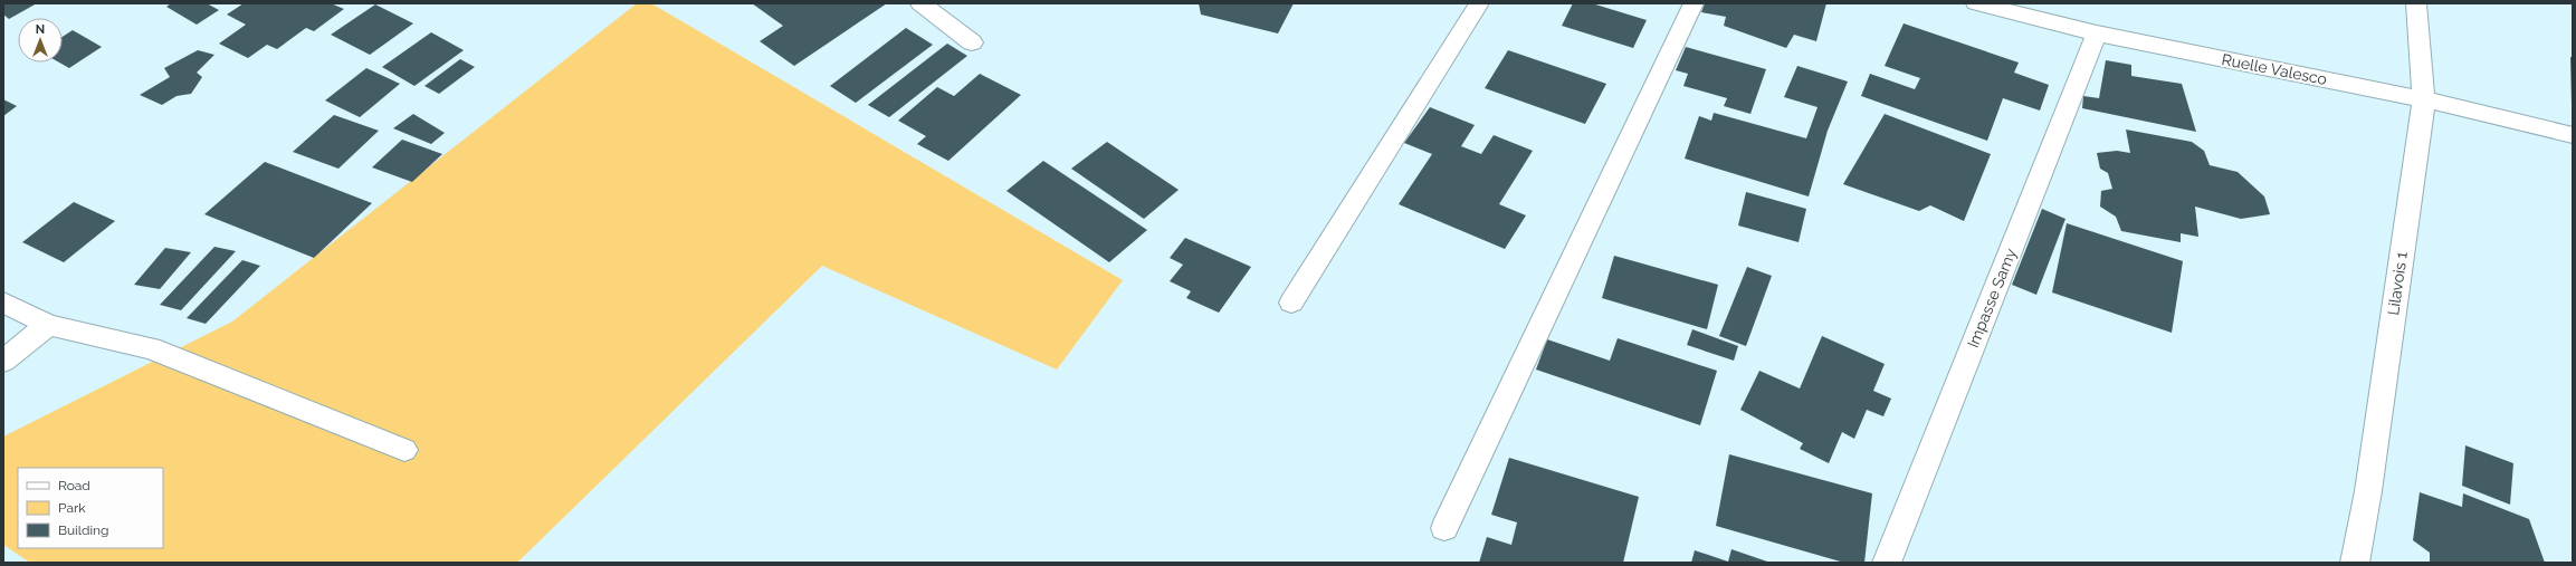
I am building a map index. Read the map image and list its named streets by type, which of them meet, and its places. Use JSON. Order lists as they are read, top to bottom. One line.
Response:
{"streets":{"street":["Ruelle Valesco","Lilavois 1","Impasse Samy"]},"crossings":[["Ruelle Valesco","Lilavois 1"],["Ruelle Valesco","Impasse Samy"]],"legend":["Road","Park","Building"],"north":"top"}
